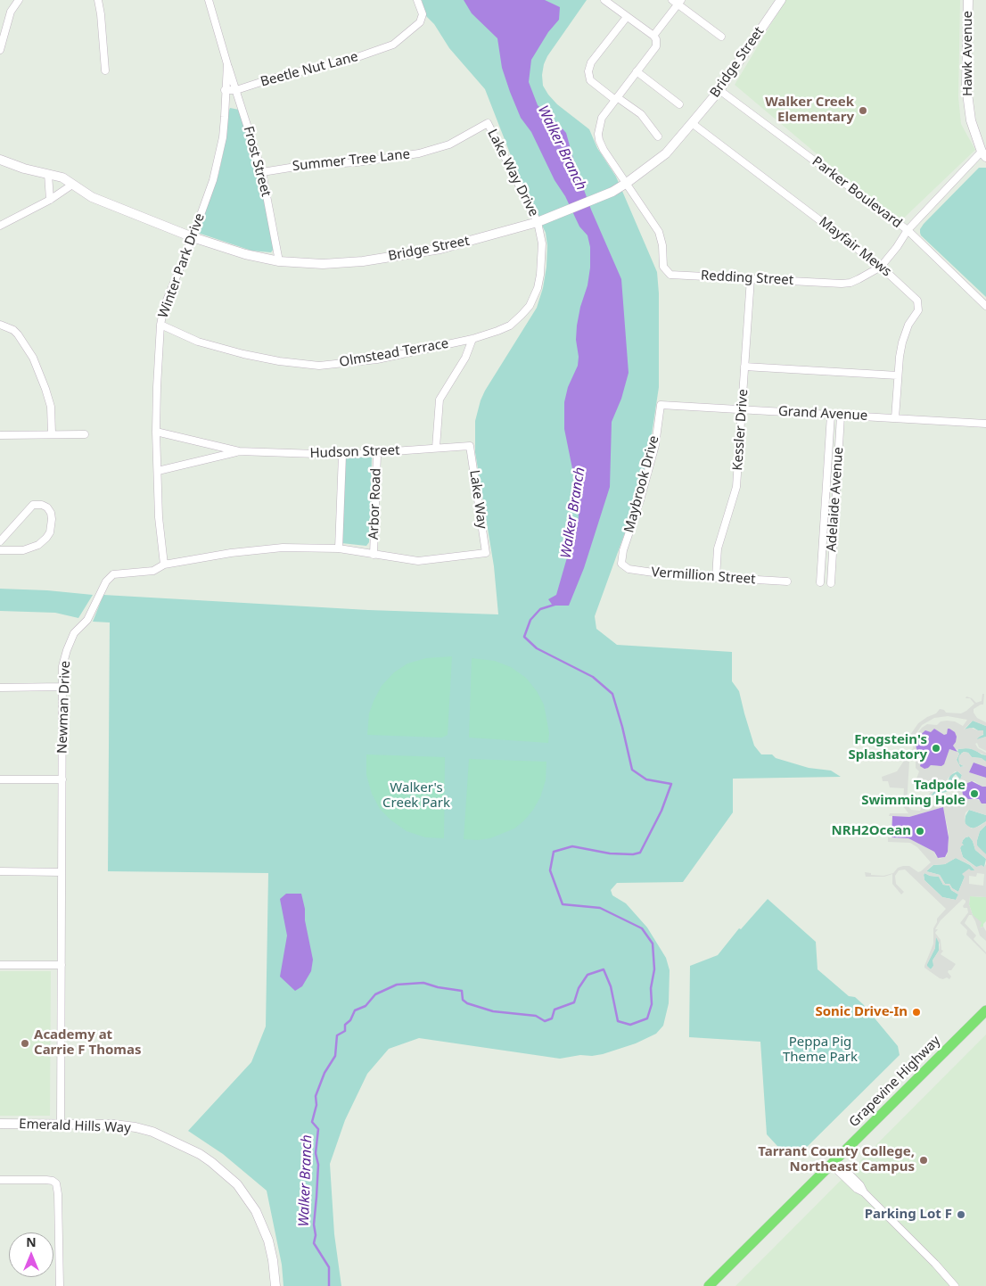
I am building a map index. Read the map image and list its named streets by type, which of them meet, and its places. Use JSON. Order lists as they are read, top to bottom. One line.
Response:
{"streets":{"main road":["Grapevine Highway"],"street":["Hawk Avenue","Bridge Street","Beetle Nut Lane","Summer Tree Lane","Frost Street","Lake Way Drive","Parker Boulevard","Mayfair Mews","Winter Park Drive","Redding Street","Olmstead Terrace","Grand Avenue","Kessler Drive","Hudson Street","Maybrook Drive","Lake Way","Adelaide Avenue","Arbor Road","Vermillion Street","Newman Drive","Emerald Hills Way"]},"crossings":[["Hawk Avenue","Redding Street"],["Bridge Street","Frost Street"],["Bridge Street","Lake Way Drive"],["Bridge Street","Parker Boulevard"],["Bridge Street","Mayfair Mews"],["Bridge Street","Winter Park Drive"],["Bridge Street","Redding Street"],["Beetle Nut Lane","Frost Street"],["Beetle Nut Lane","Winter Park Drive"],["Summer Tree Lane","Frost Street"],["Summer Tree Lane","Lake Way Drive"],["Frost Street","Winter Park Drive"],["Parker Boulevard","Redding Street"],["Mayfair Mews","Redding Street"],["Mayfair Mews","Grand Avenue"],["Winter Park Drive","Olmstead Terrace"],["Winter Park Drive","Hudson Street"],["Winter Park Drive","Newman Drive"],["Redding Street","Kessler Drive"],["Grand Avenue","Kessler Drive"],["Grand Avenue","Maybrook Drive"],["Grand Avenue","Adelaide Avenue"],["Kessler Drive","Vermillion Street"],["Hudson Street","Lake Way"],["Hudson Street","Arbor Road"],["Maybrook Drive","Vermillion Street"],["Lake Way","Newman Drive"],["Arbor Road","Newman Drive"],["Newman Drive","Emerald Hills Way"]],"water":["Walker Branch"],"parks":["Walker's Creek Park","Peppa Pig Theme Park"],"places":["Walker Creek Elementary","Frogstein's Splashatory","Tadpole Swimming Hole","NRH2Ocean","Sonic Drive-In","Academy at Carrie F Thomas","Tarrant County College, Northeast Campus","Parking Lot F"],"north":"top"}
